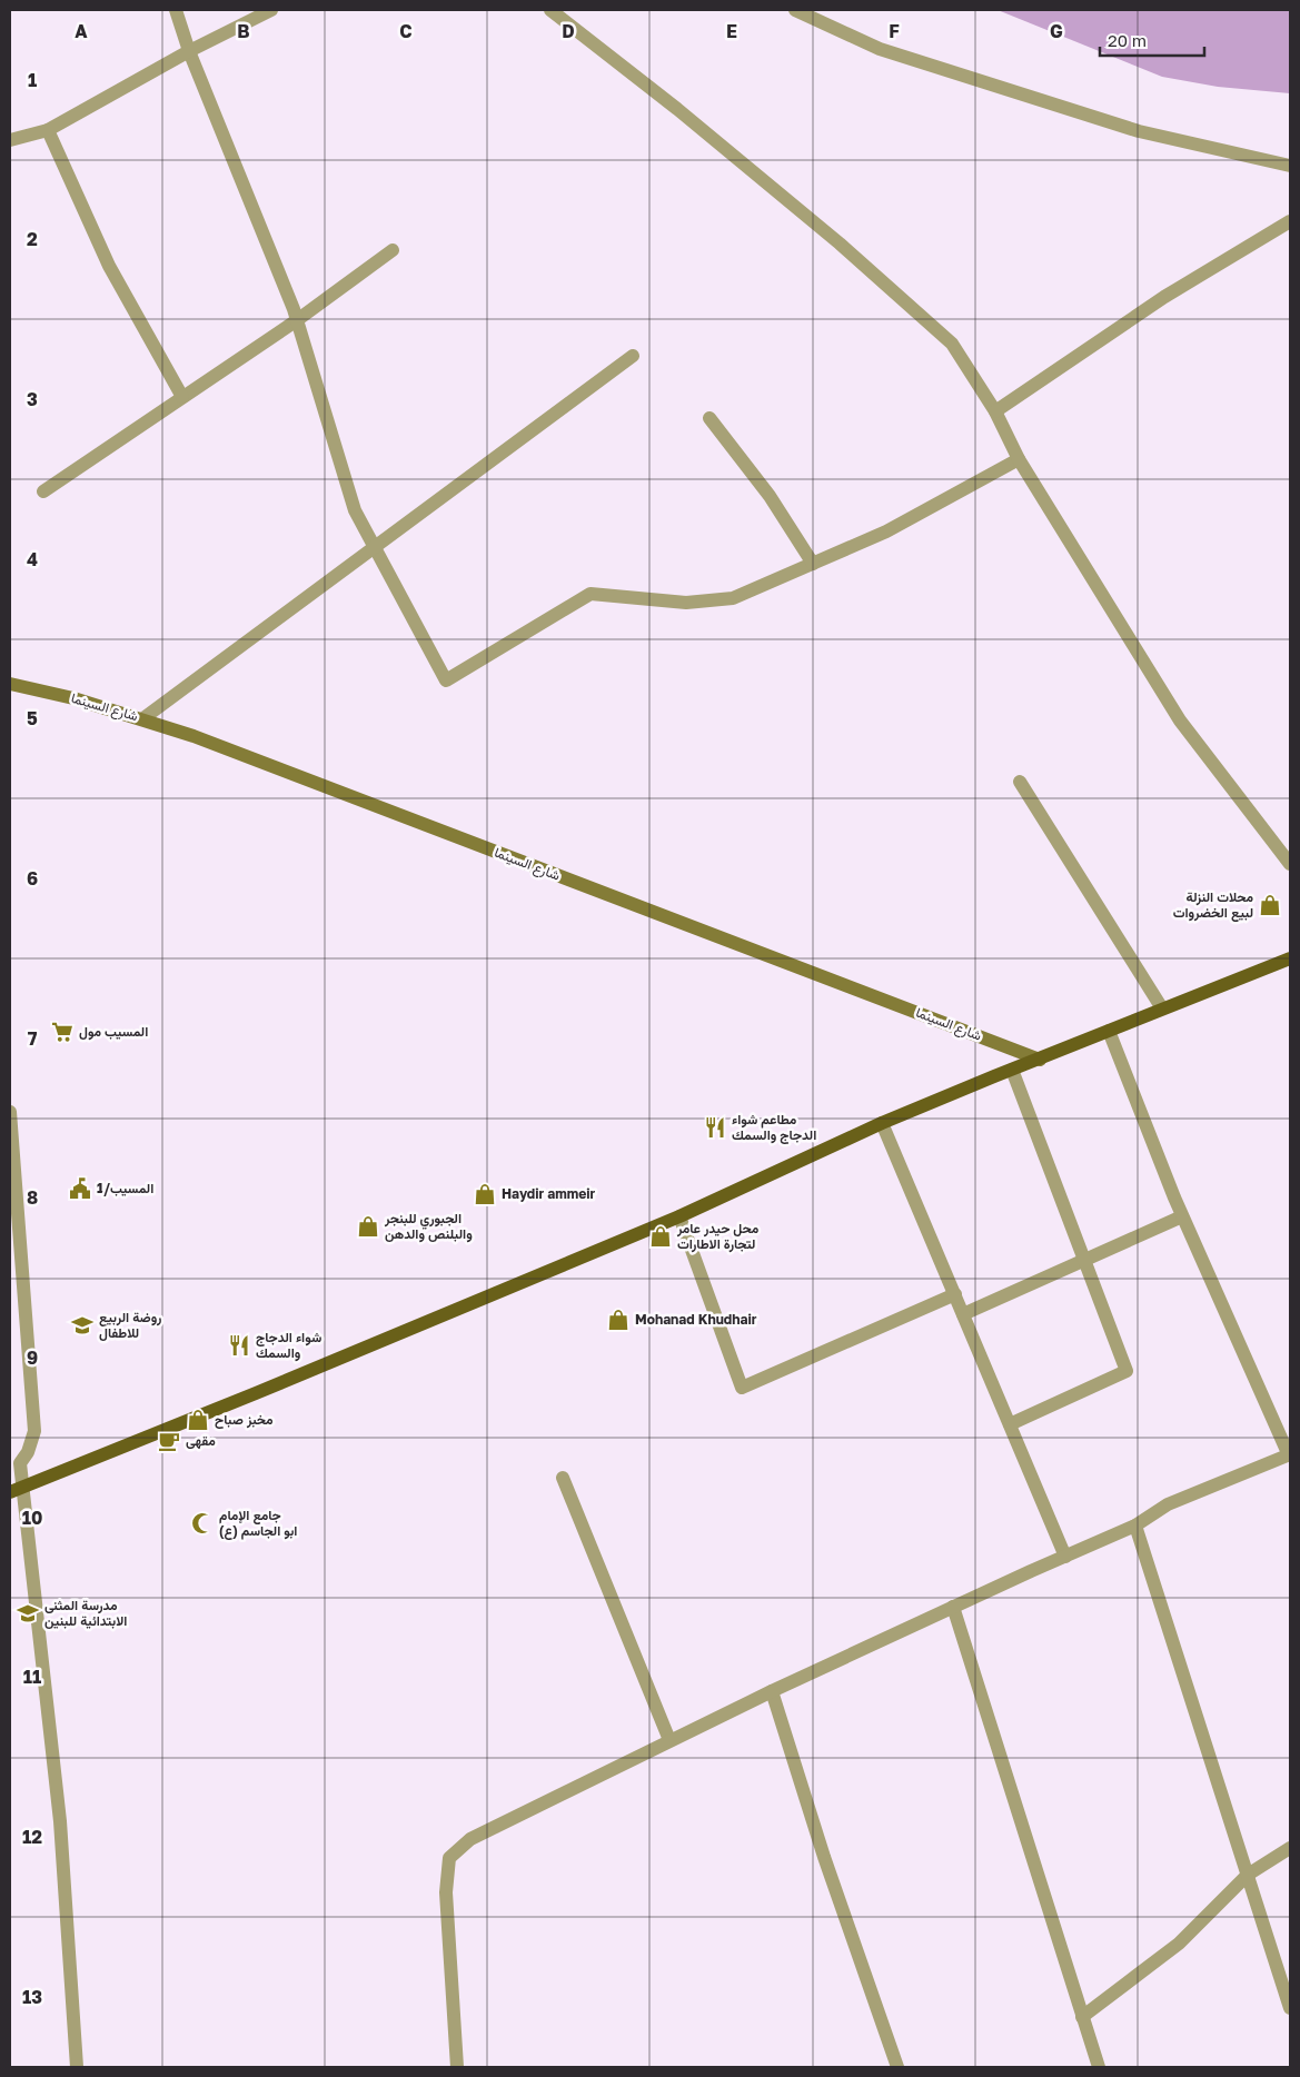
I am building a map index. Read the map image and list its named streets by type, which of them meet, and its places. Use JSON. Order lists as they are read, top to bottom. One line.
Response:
{"streets":{"street":["شارع السينما"]},"places":{"shop":["محلات النزلة لبيع الخضروات","Haydir ammeir","الجبوري للبنجر والبلنص والدهن","محل حيدر عامر لتجارة الاطارات","Mohanad Khudhair","مخبز صباح"],"supermarket":["المسيب مول"],"restaurant":["مطاعم شواء الدجاج والسمك","شواء الدجاج والسمك"],"public building":["المسيب/1"],"school or university":["روضة الربيع للاطفال","مدرسة المثنى الابتدائية للبنين"],"cafe":["مقهى"],"mosque":["جامع الإمام ابو الجاسم (ع)"]},"scale_bar":"20 m","grid":{"columns":["A","B","C","D","E","F","G"],"rows":["1","2","3","4","5","6","7","8","9","10","11","12","13"]}}
